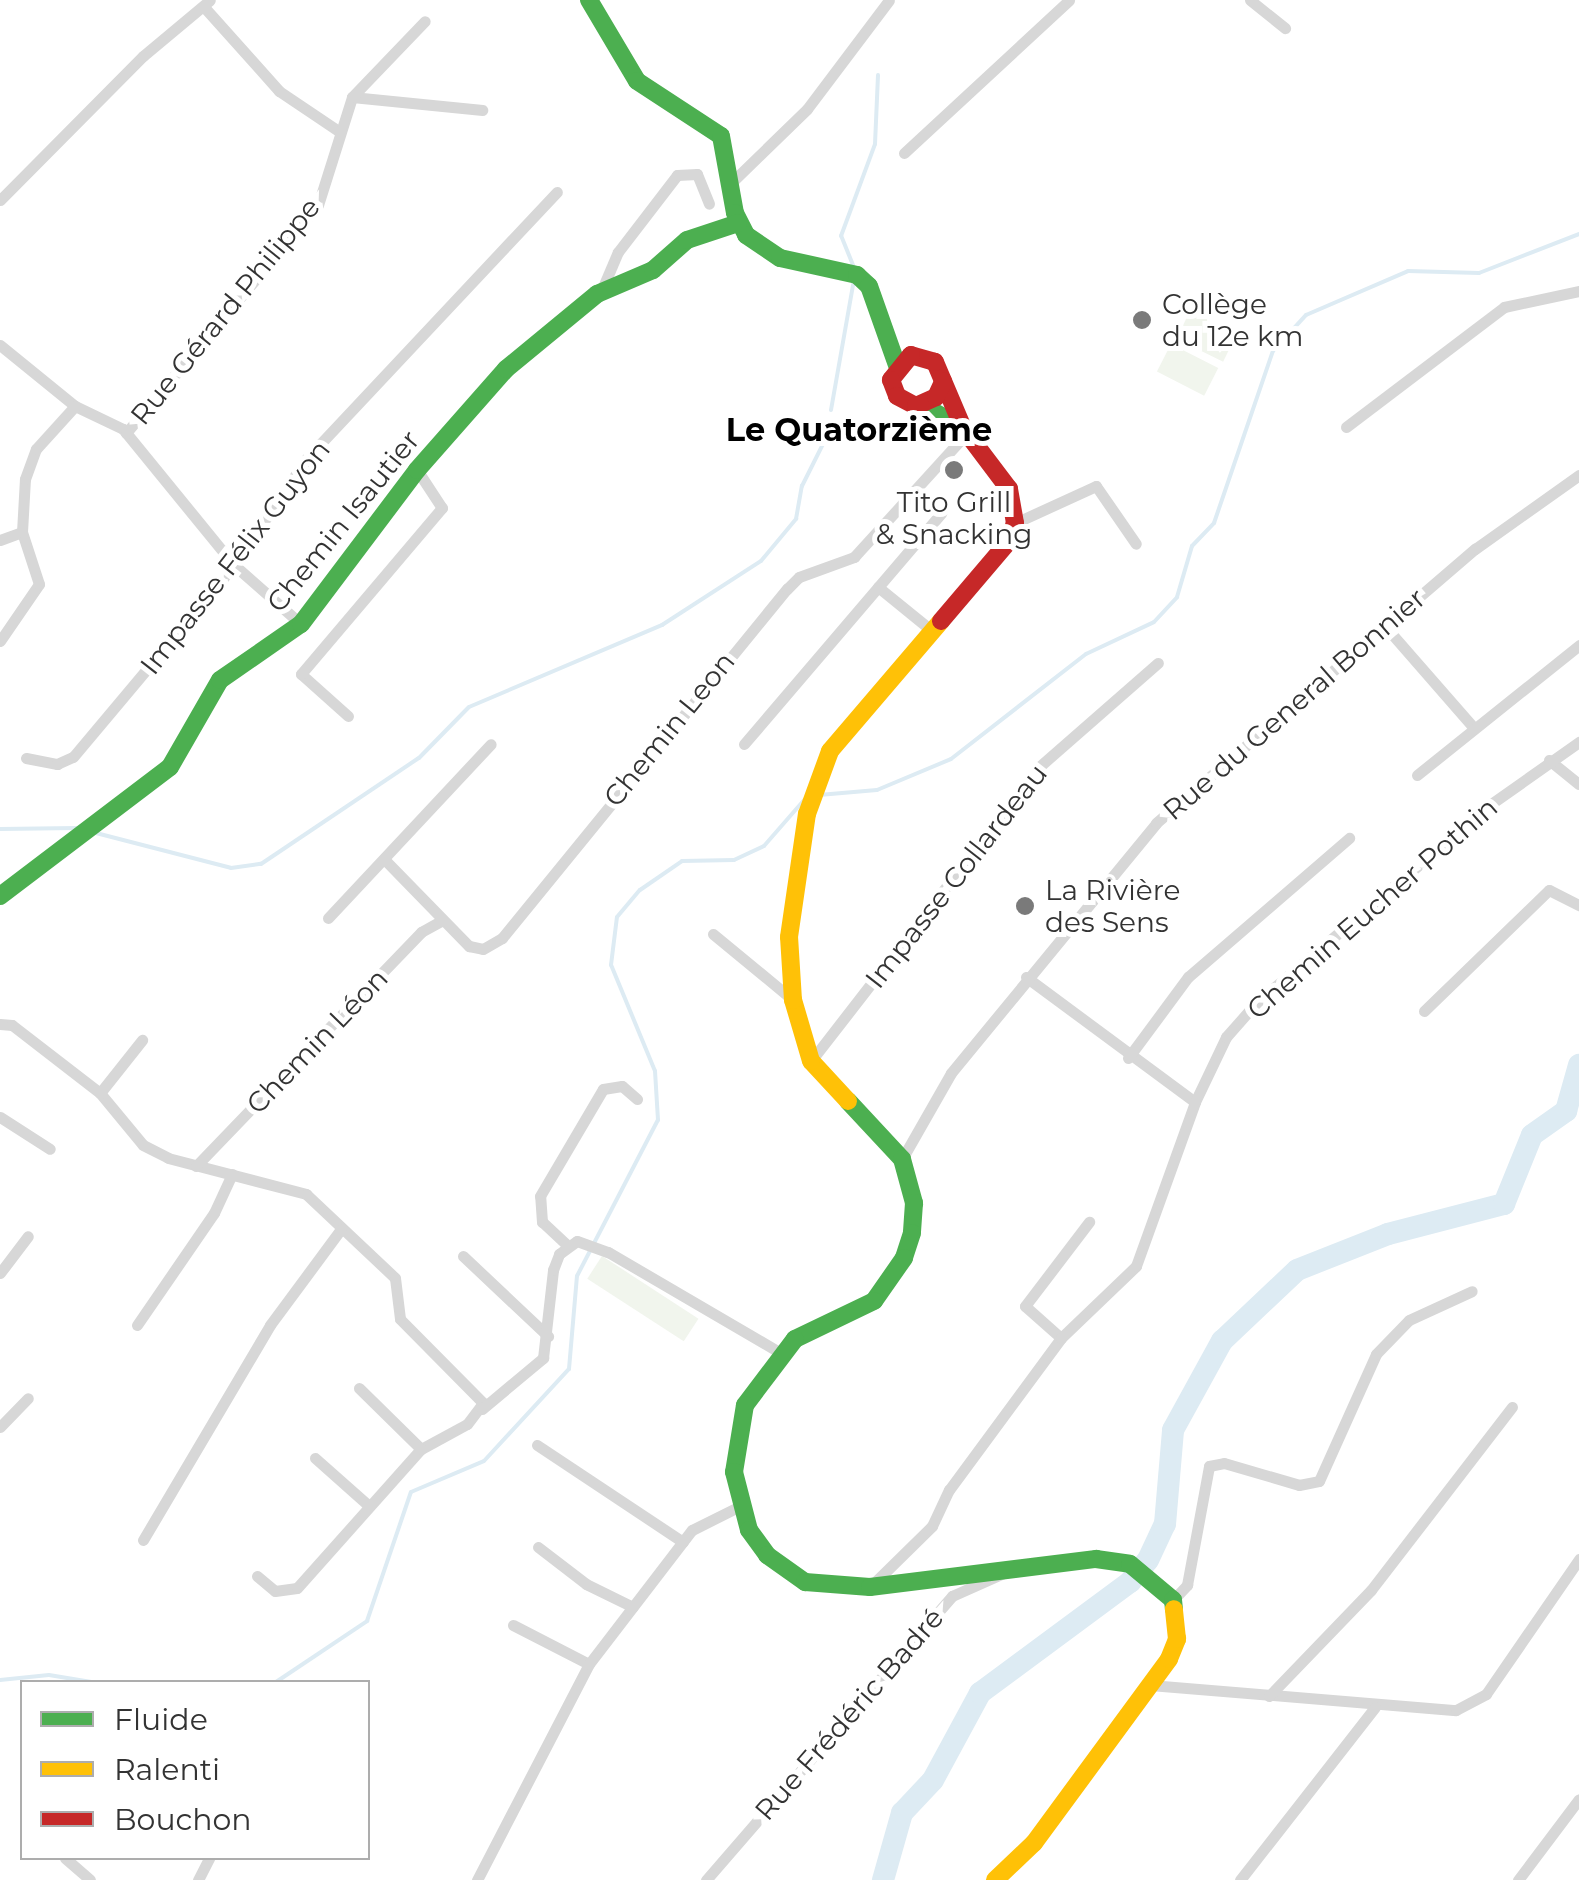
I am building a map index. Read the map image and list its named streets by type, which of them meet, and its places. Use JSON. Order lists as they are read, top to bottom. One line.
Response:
{"streets":{"main road":["Chemin Isautier"],"street":["Rue Gérard Philippe","Impasse Félix Guyon","Rue du General Bonnier","Chemin Leon","Impasse Collardeau","Chemin Eucher Pothin","Chemin Léon","Rue Frédéric Badré"]},"crossings":[["Chemin Leon","Chemin Léon"]],"districts":["Le Quatorzième"],"places":["Collège du 12e km","Tito Grill & Snacking","La Rivière des Sens"],"legend":["Fluide","Ralenti","Bouchon"]}
